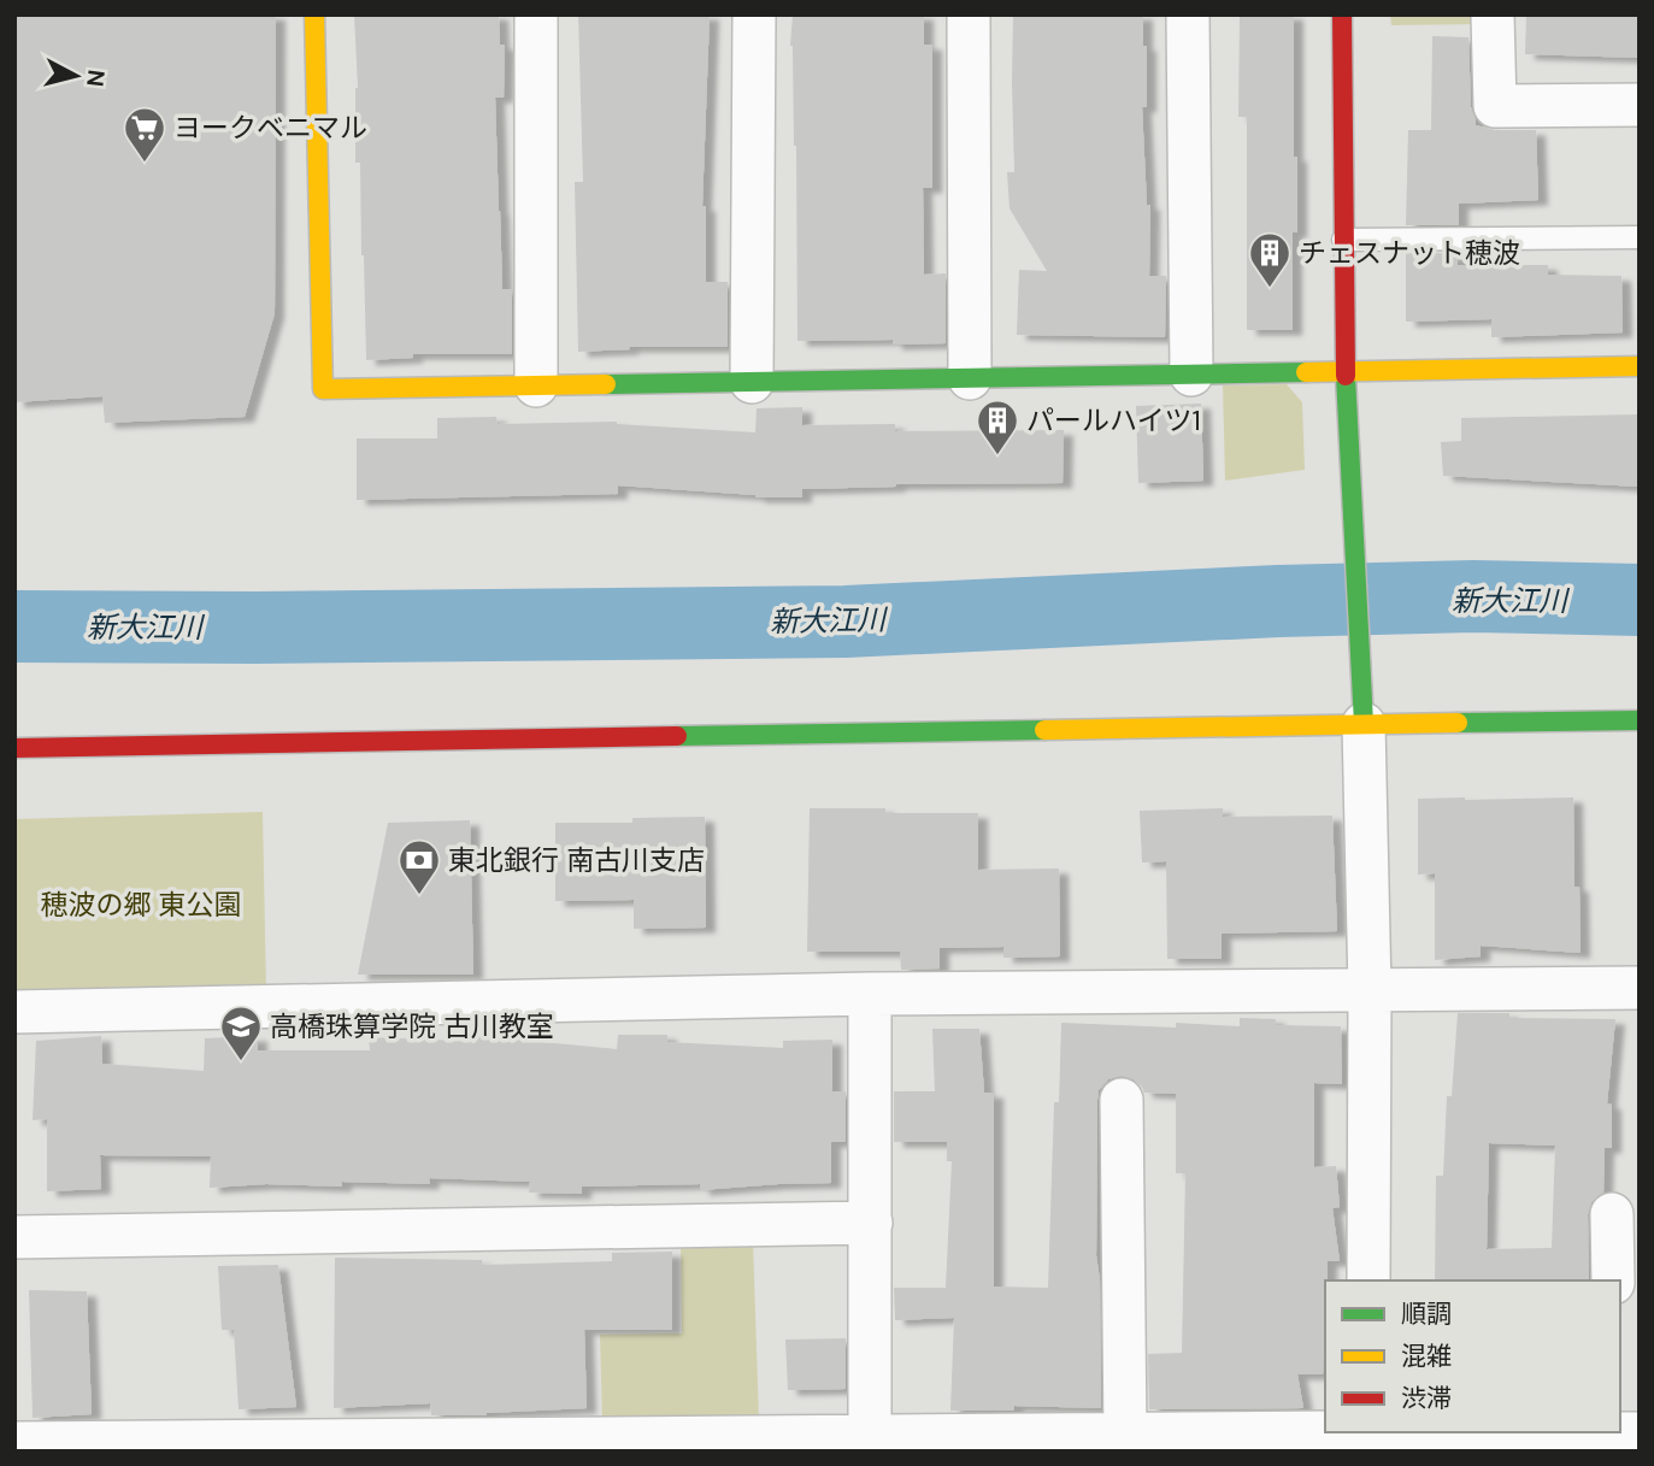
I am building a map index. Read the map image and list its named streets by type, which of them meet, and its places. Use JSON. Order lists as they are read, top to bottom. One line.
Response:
{"water":["新大江川"],"parks":["穂波の郷 東公園"],"places":{"supermarket":["ヨークベニマル"],"building":["チェスナット穂波","パールハイツ1"],"bank":["東北銀行 南古川支店"],"school or university":["高橋珠算学院 古川教室"]},"legend":["順調","混雑","渋滞"],"north":"right"}
